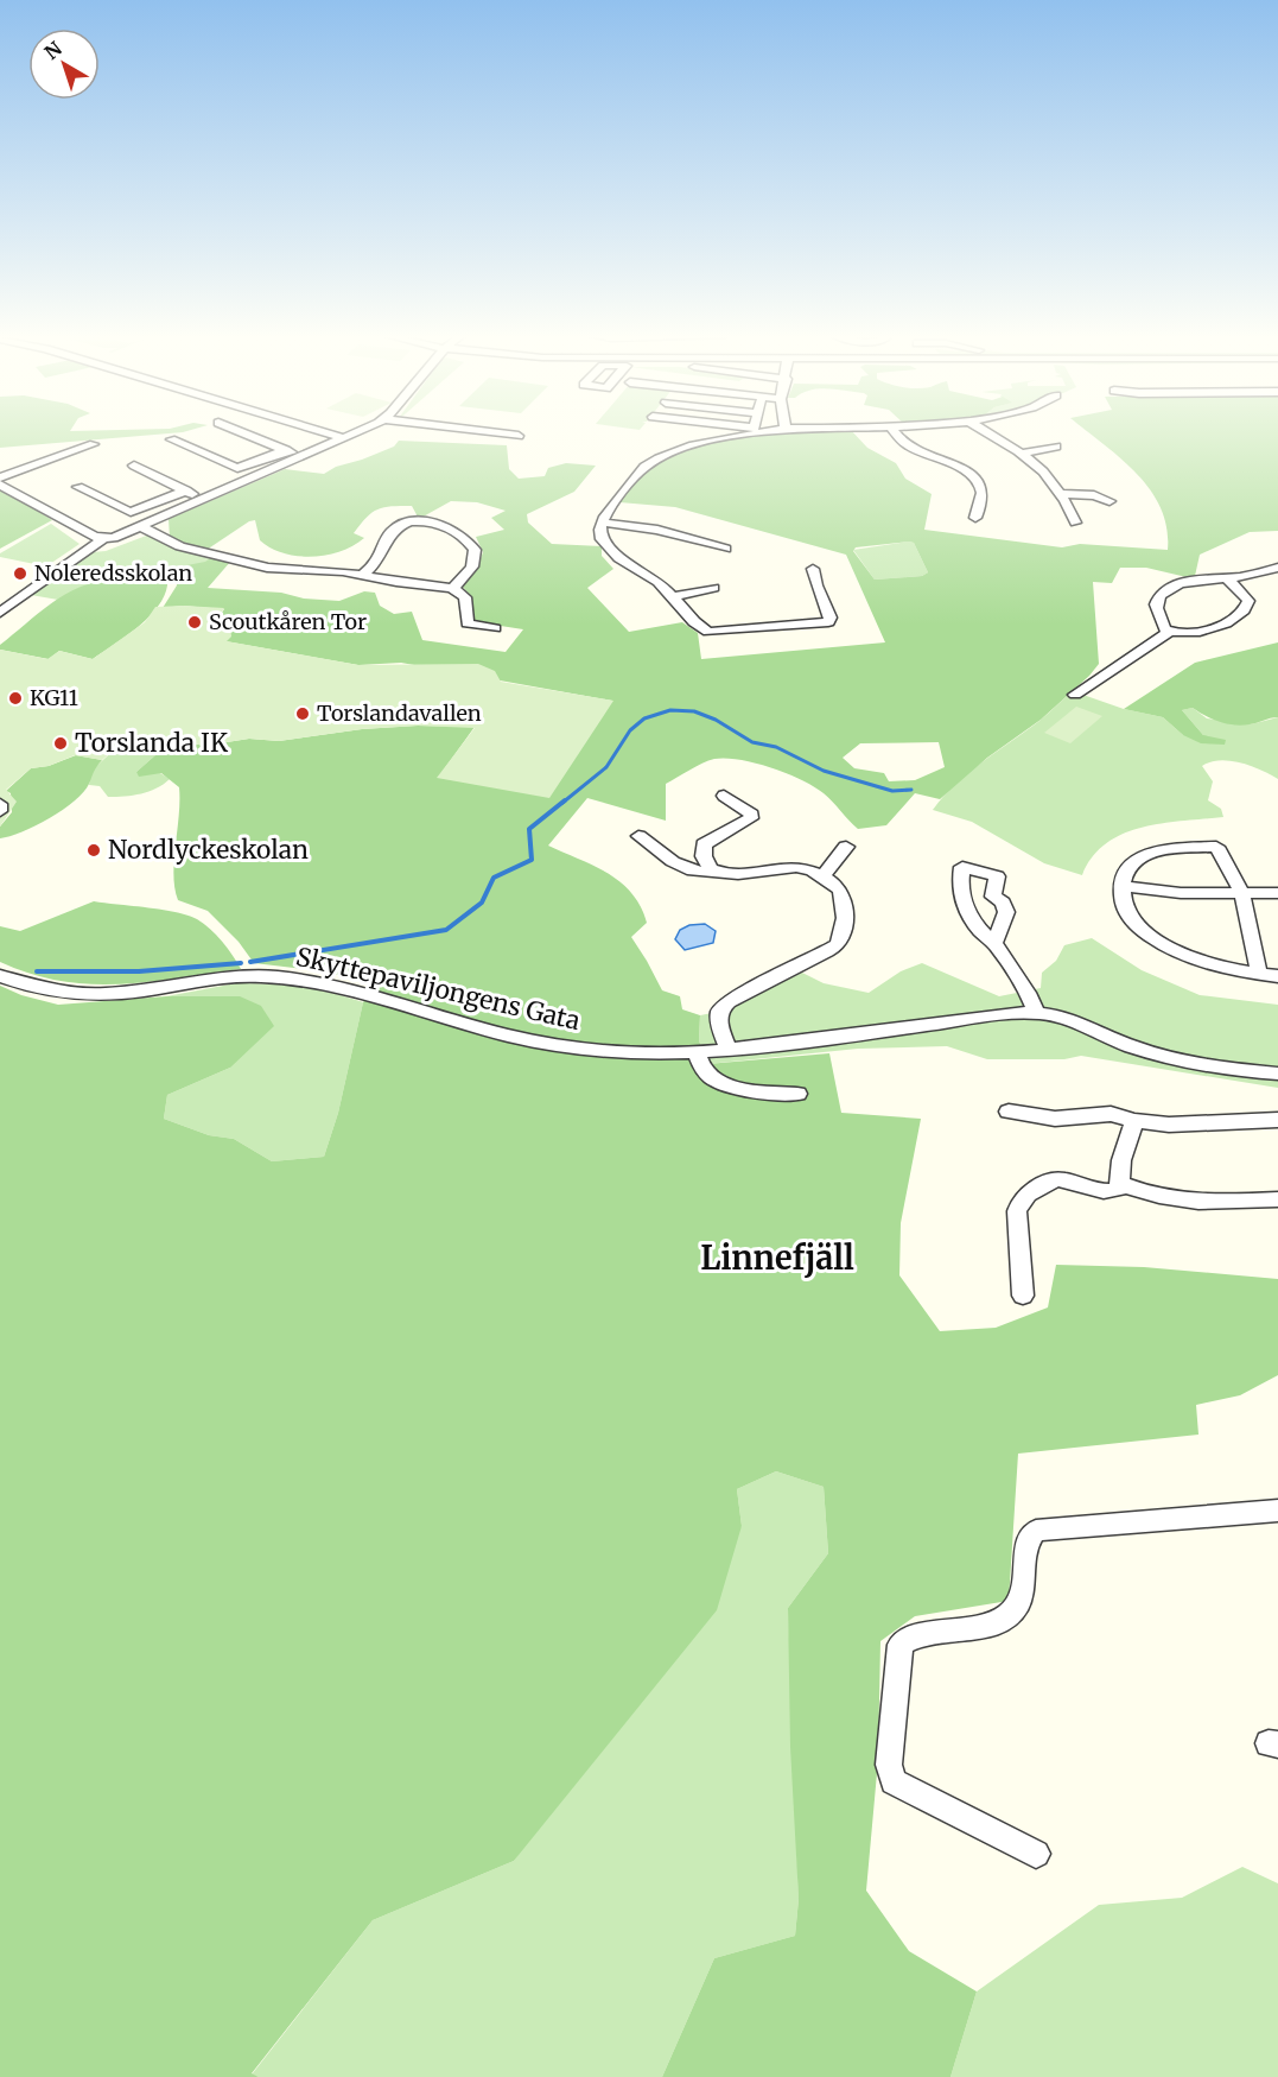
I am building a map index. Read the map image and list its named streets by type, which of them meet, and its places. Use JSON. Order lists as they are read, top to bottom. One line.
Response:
{"streets":{"street":["Skyttepaviljongens Gata"]},"districts":["Linnefjäll"],"places":["Noleredsskolan","Scoutkåren Tor","KG11","Torslandavallen","Torslanda IK","Nordlyckeskolan"],"north":"top left"}
